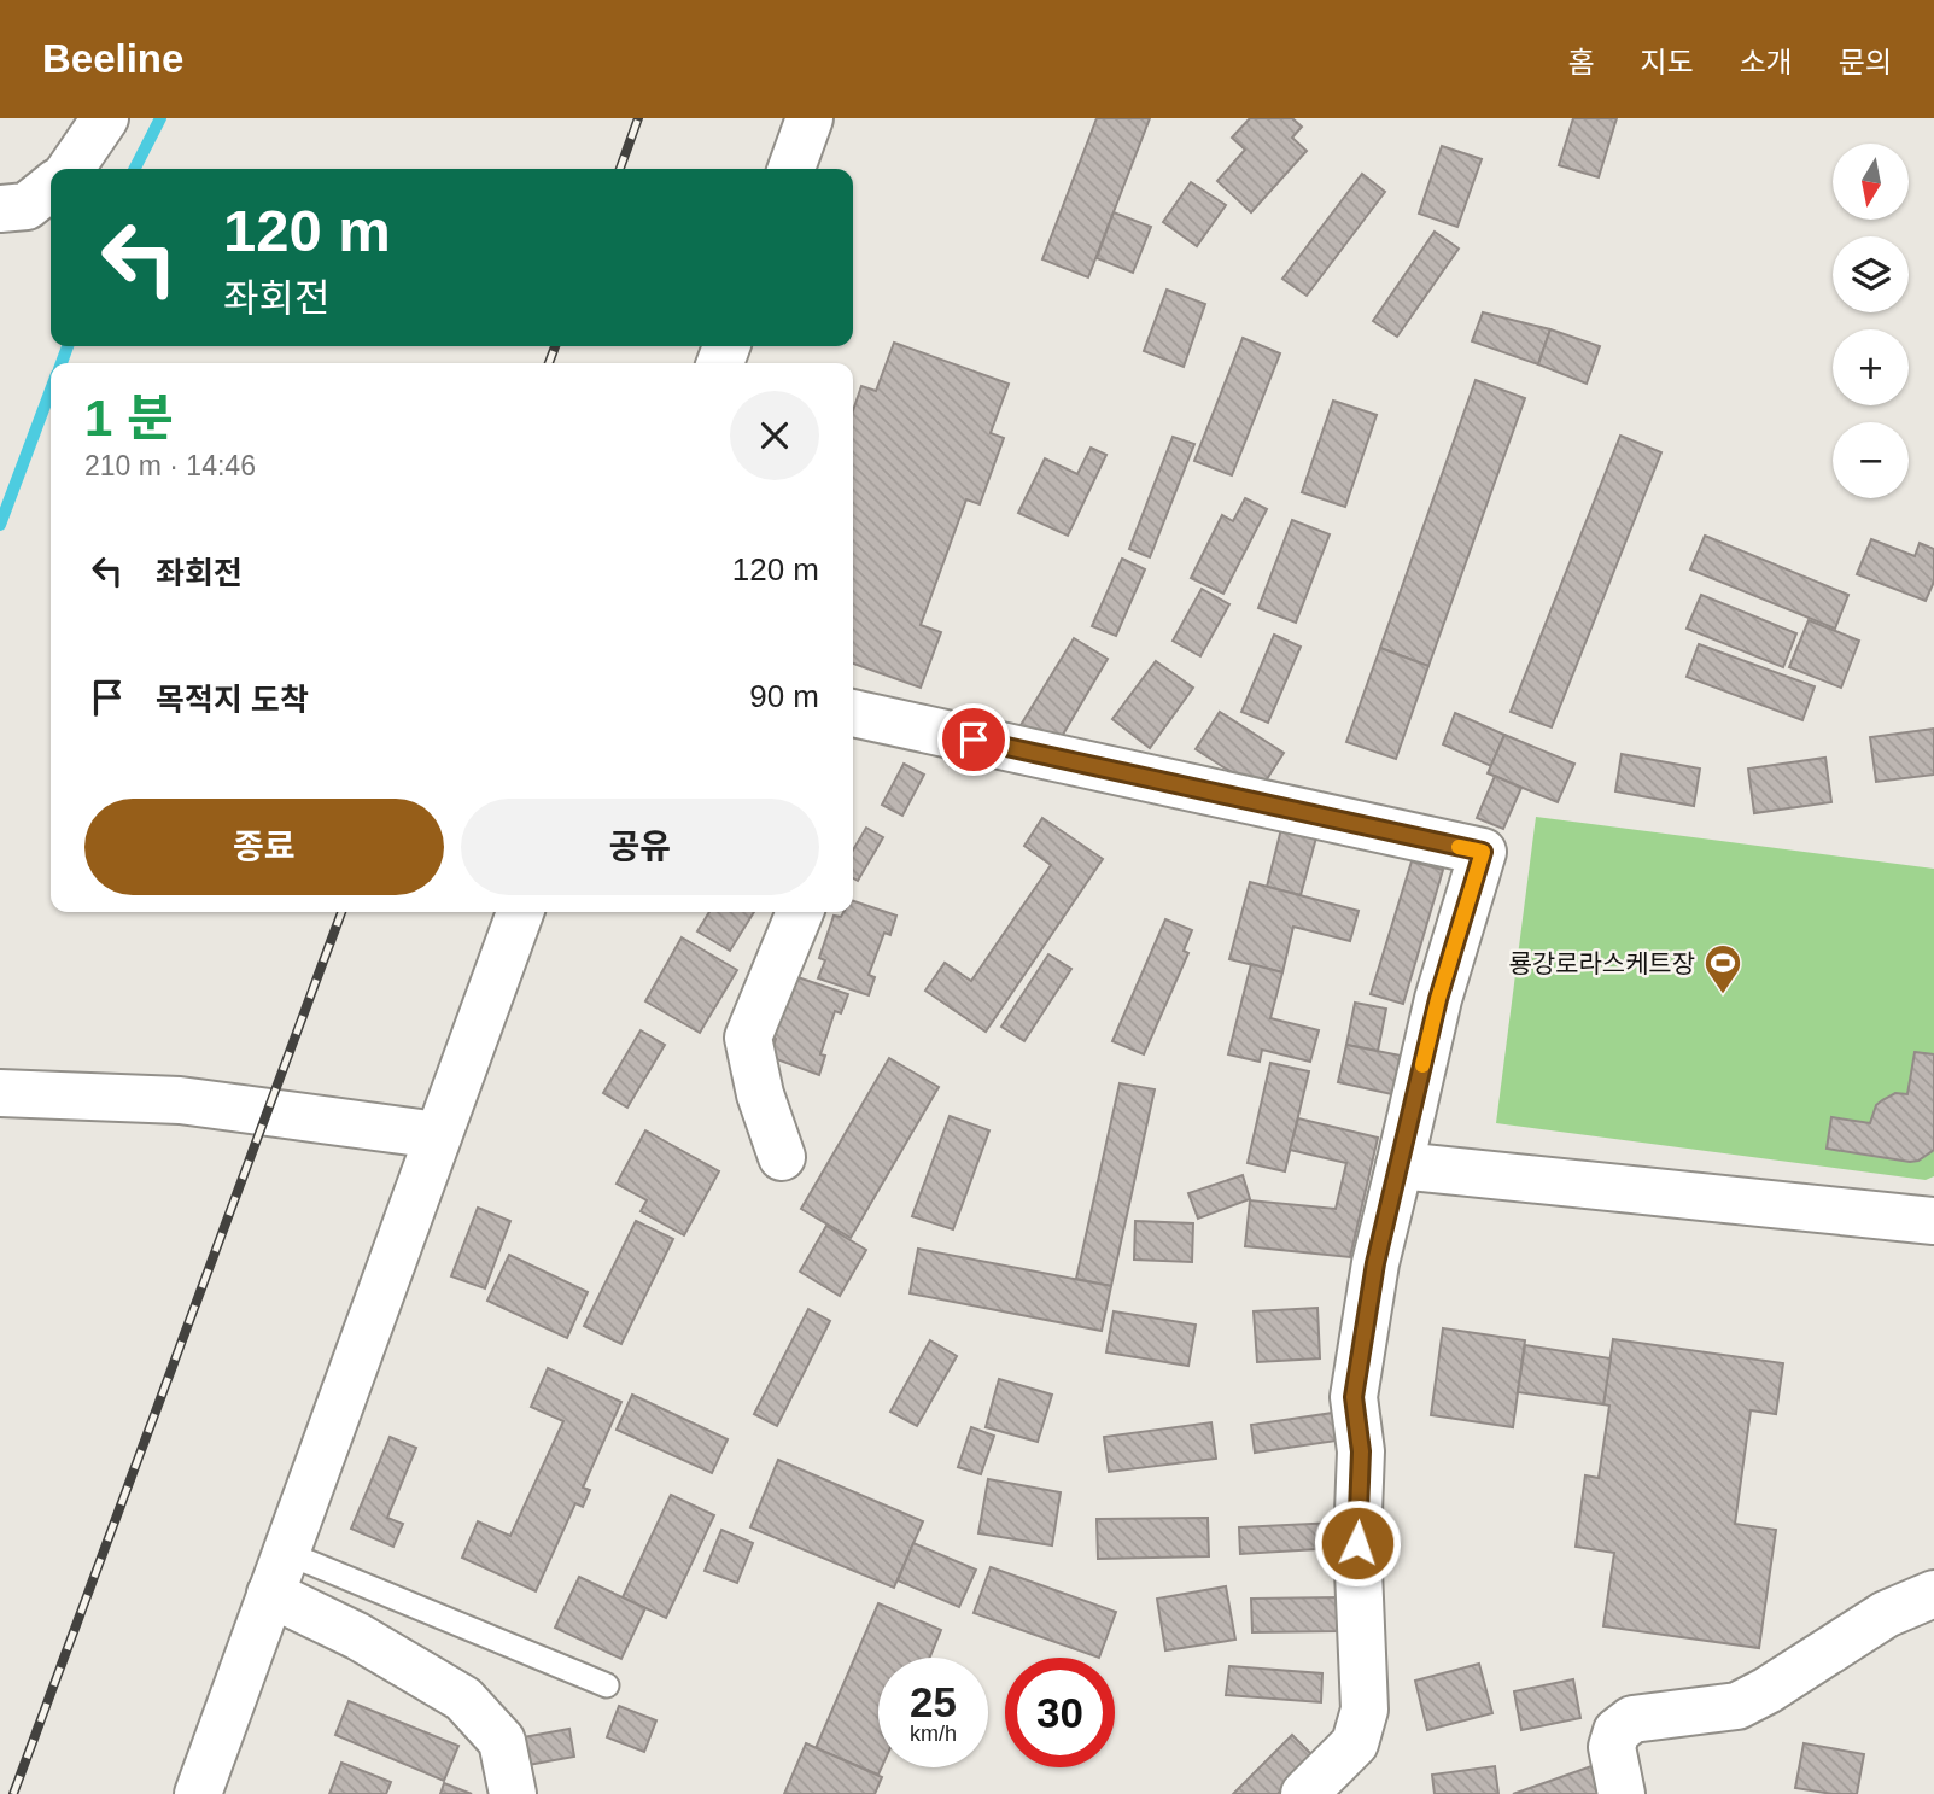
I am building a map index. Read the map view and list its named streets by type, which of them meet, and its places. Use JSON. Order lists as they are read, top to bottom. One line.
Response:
{"places":{"sports":["룡강로라스케트장"]},"north":"bottom","page":{"header":"Beeline","nav":["홈","지도","소개","문의"],"map_buttons":["+","−"],"turn":["120 m","좌회전"],"heading":["1 분","210 m · 14:46"],"list":[{"name":"좌회전","value":"120 m"},{"name":"목적지 도착","value":"90 m"}],"buttons":["종료","공유"],"speed":"25 km/h","limit":"30"}}
